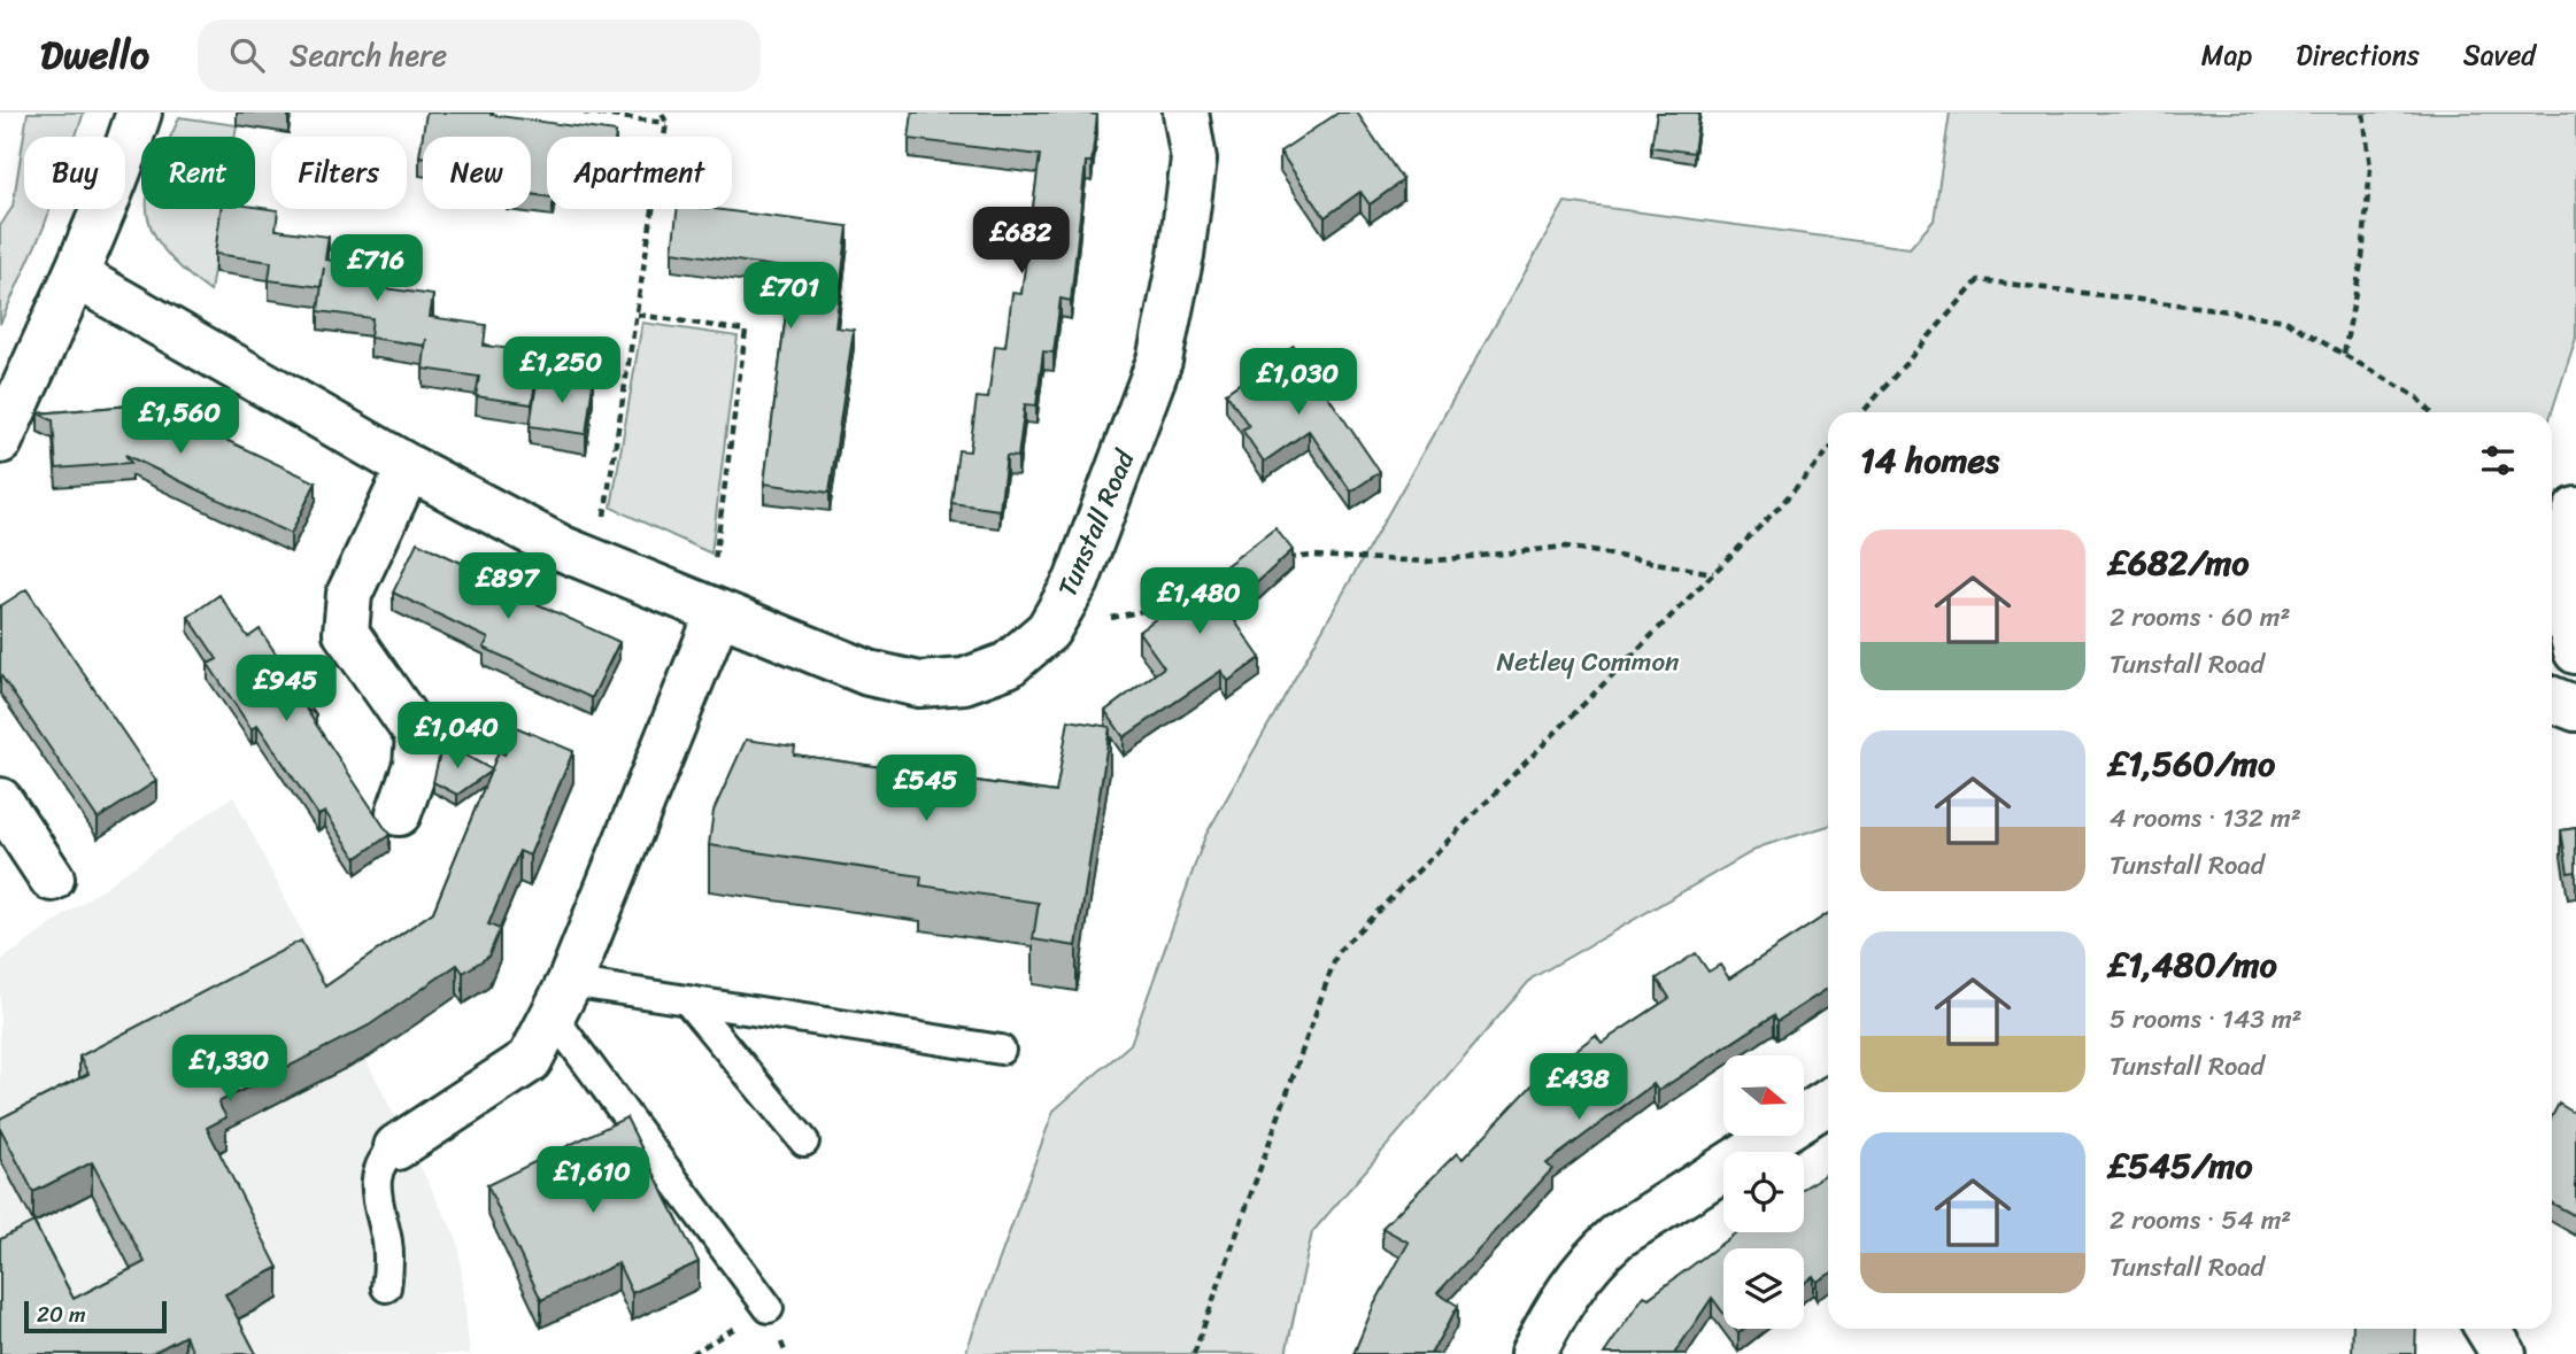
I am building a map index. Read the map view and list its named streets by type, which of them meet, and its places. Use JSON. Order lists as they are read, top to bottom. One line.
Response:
{"streets":{"street":["Tunstall Road"]},"parks":["Netley Common"],"scale_bar":"20 m","north":"right","page":{"header":"Dwello","search":"Search here","nav":["Map","Directions","Saved"],"chip":["Buy","Rent","Filters","New","Apartment"],"price":["£682","£716","£701","£1,250","£1,030","£1,560","£897","£1,480","£945","£1,040","£545","£1,330","£438","£1,610"],"heading":"14 homes","list":[{"name":"£682/mo","note":"2 rooms · 60 m² · Tunstall Road"},{"name":"£1,560/mo","note":"4 rooms · 132 m² · Tunstall Road"},{"name":"£1,480/mo","note":"5 rooms · 143 m² · Tunstall Road"},{"name":"£545/mo","note":"2 rooms · 54 m² · Tunstall Road"}],"scale":"20 m"}}
